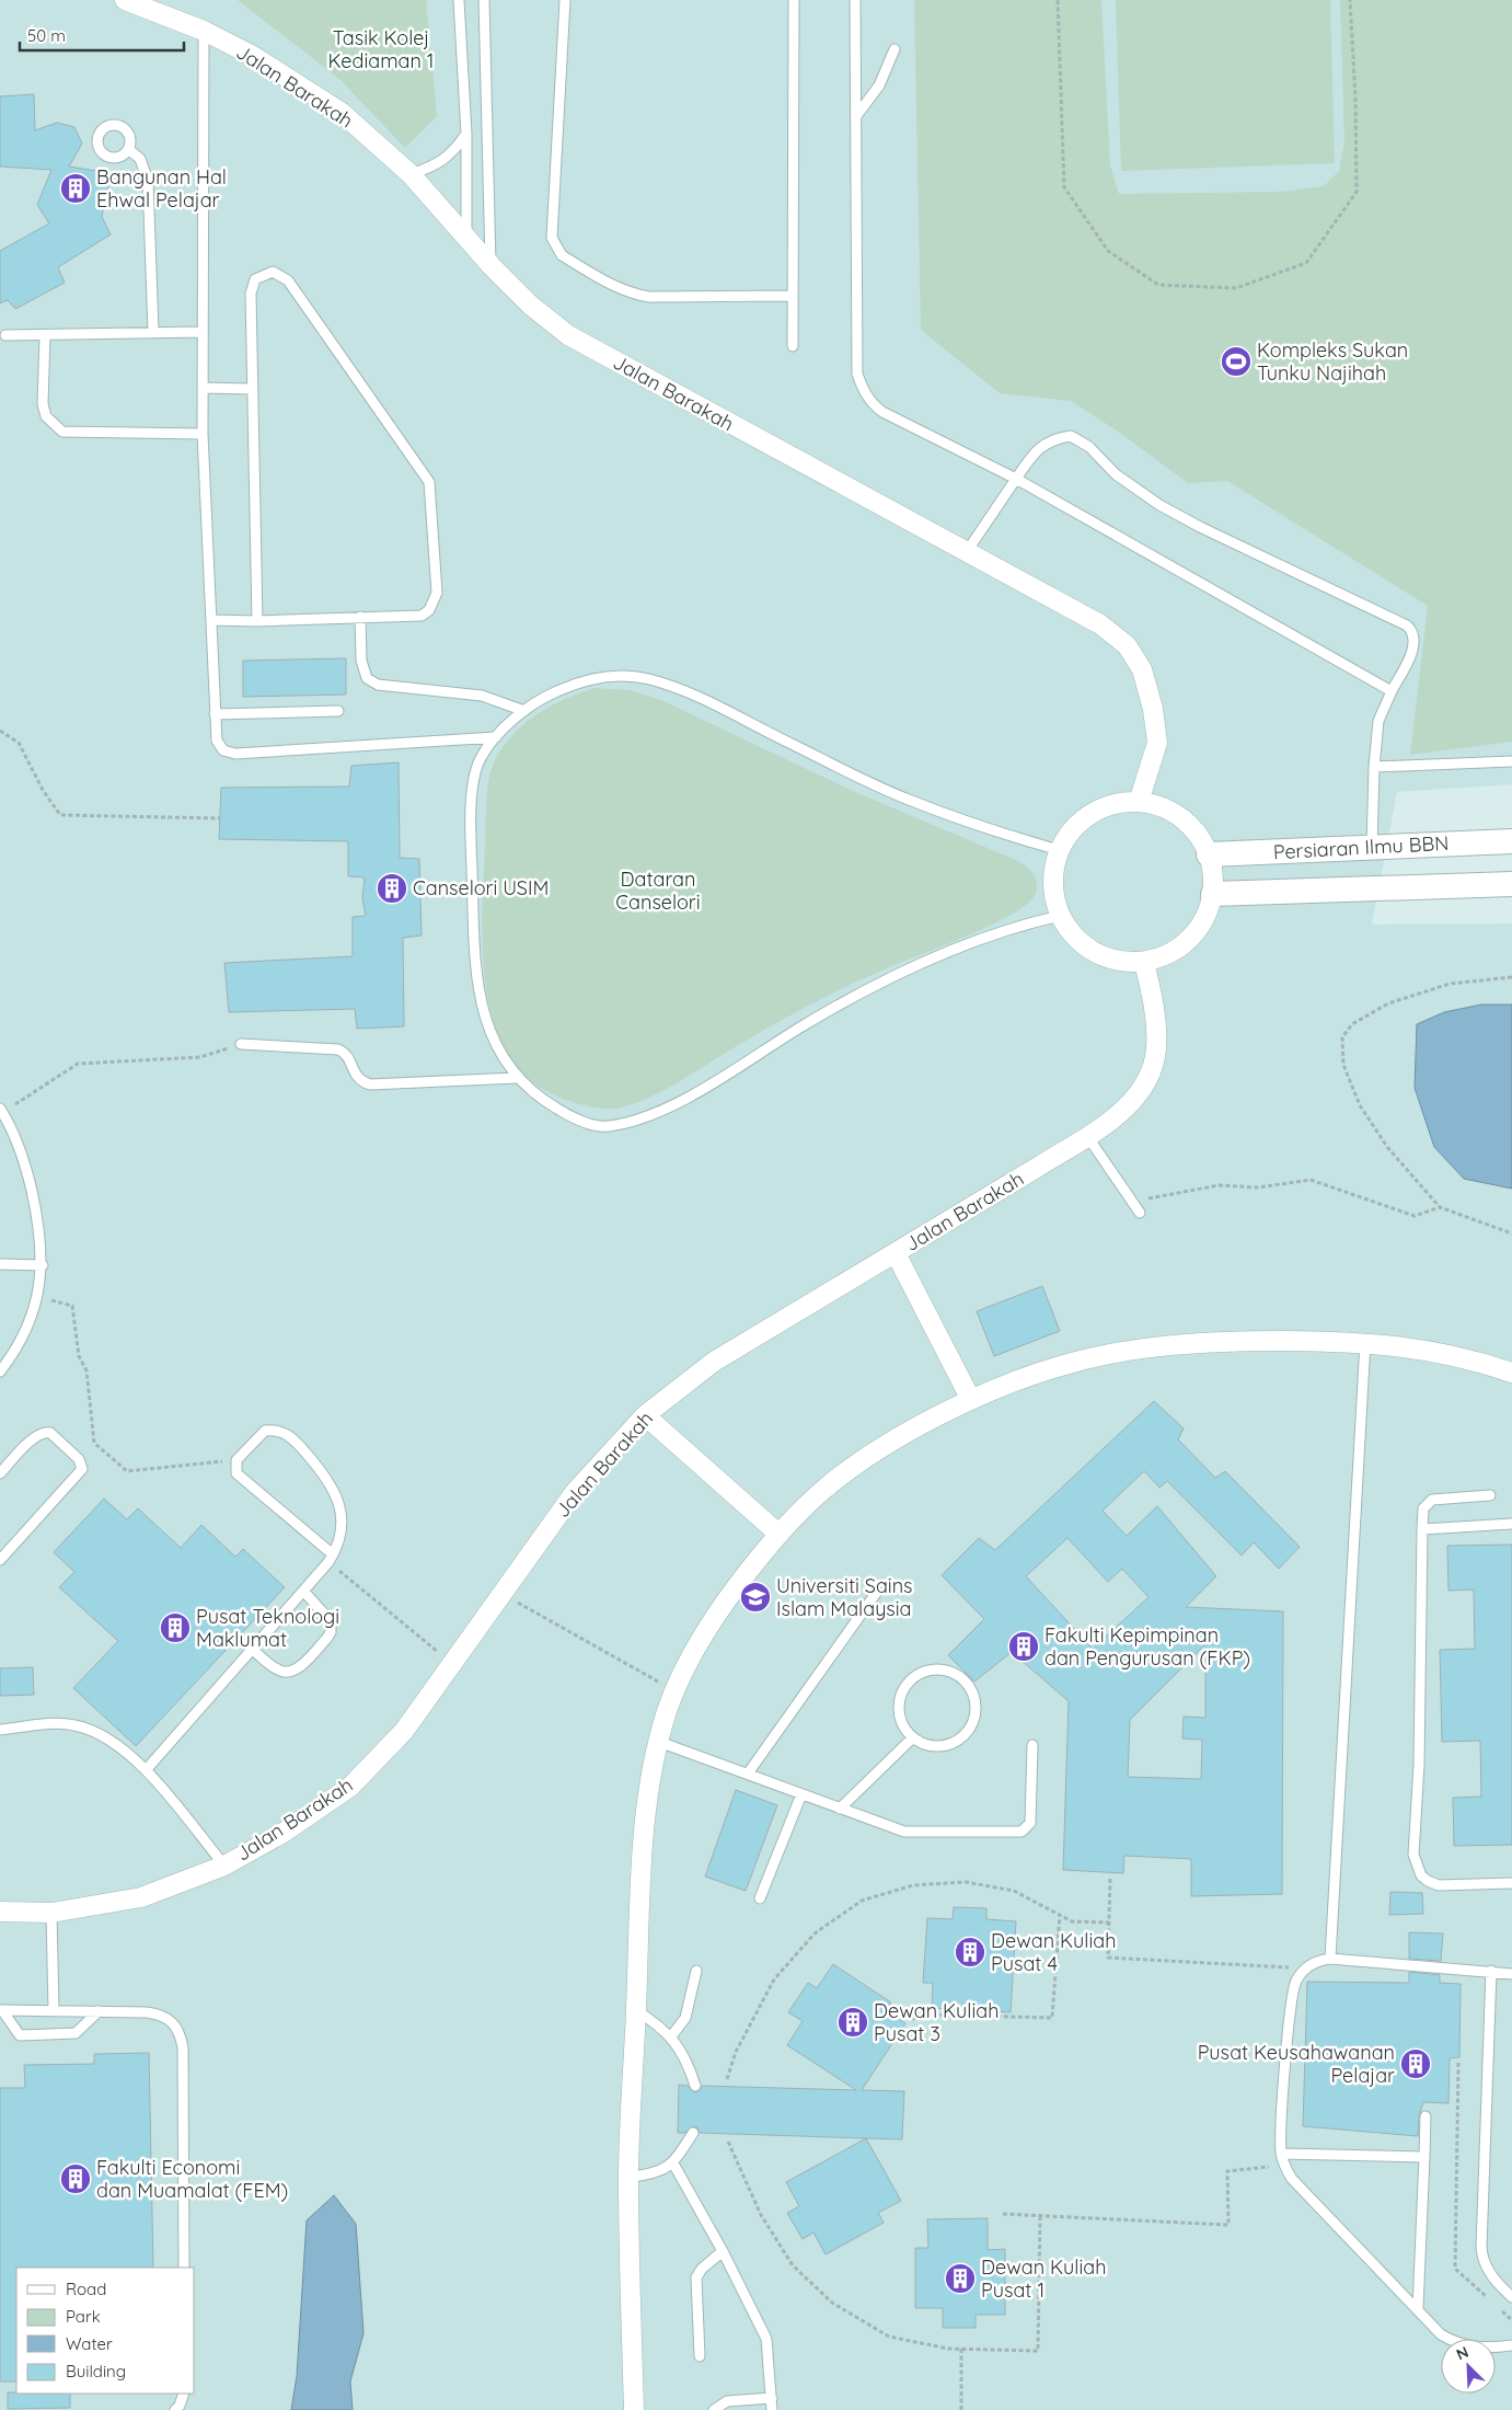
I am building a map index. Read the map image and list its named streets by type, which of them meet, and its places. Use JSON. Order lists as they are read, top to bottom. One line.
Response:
{"streets":{"street":["Jalan Barakah","Persiaran Ilmu BBN"]},"crossings":[["Jalan Barakah","Persiaran Ilmu BBN"]],"parks":["Tasik Kolej Kediaman 1","Dataran Canselori"],"places":{"building":["Bangunan Hal Ehwal Pelajar","Canselori USIM","Pusat Teknologi Maklumat","Fakulti Kepimpinan dan Pengurusan (FKP)","Dewan Kuliah Pusat 4","Dewan Kuliah Pusat 3","Pusat Keusahawanan Pelajar","Fakulti Economi dan Muamalat (FEM)","Dewan Kuliah Pusat 1"],"sports":["Kompleks Sukan Tunku Najihah"],"school or university":["Universiti Sains Islam Malaysia"]},"legend":["Road","Park","Water","Building"],"scale_bar":"50 m","north":"top left"}
